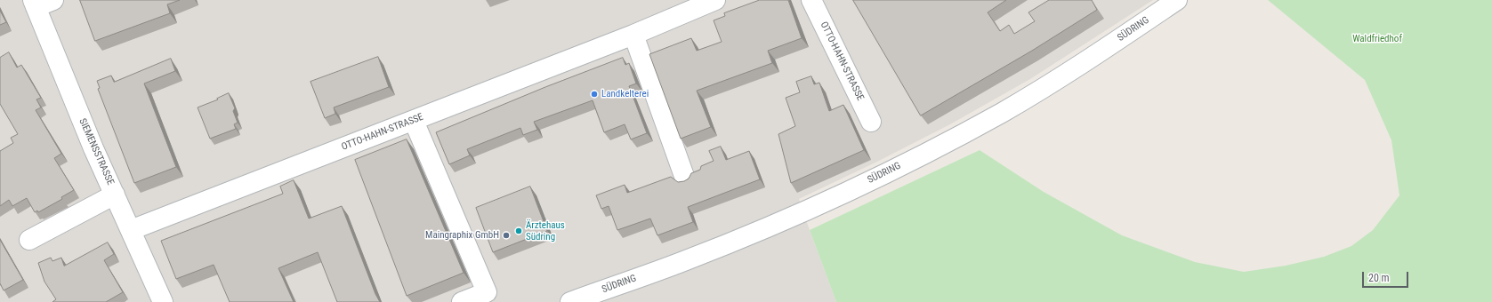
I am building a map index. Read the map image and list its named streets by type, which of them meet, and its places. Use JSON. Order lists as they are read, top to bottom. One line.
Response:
{"streets":{"street":["SÜDRING","OTTO-HAHN-STRASSE","SIEMENSSTRASSE"]},"crossings":[["OTTO-HAHN-STRASSE","SIEMENSSTRASSE"]],"parks":["Waldfriedhof"],"places":["Landkelterei","Ärztehaus Südring","Maingraphix GmbH"],"scale_bar":"20 m"}
